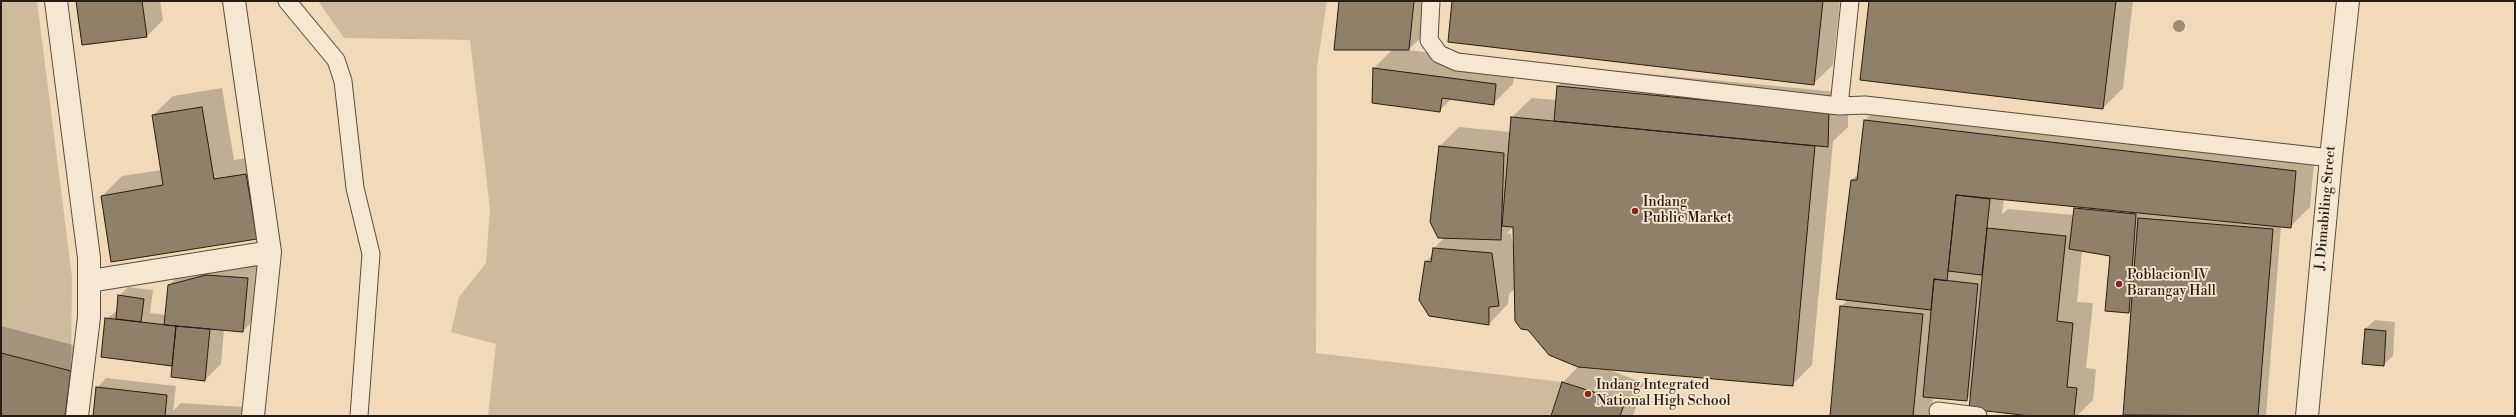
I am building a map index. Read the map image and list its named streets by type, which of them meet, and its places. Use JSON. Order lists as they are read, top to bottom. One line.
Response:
{"streets":{"street":["J. Dimabiling Street"]},"places":["Indang Public Market","Poblacion IV Barangay Hall","Indang Integrated National High School"]}
